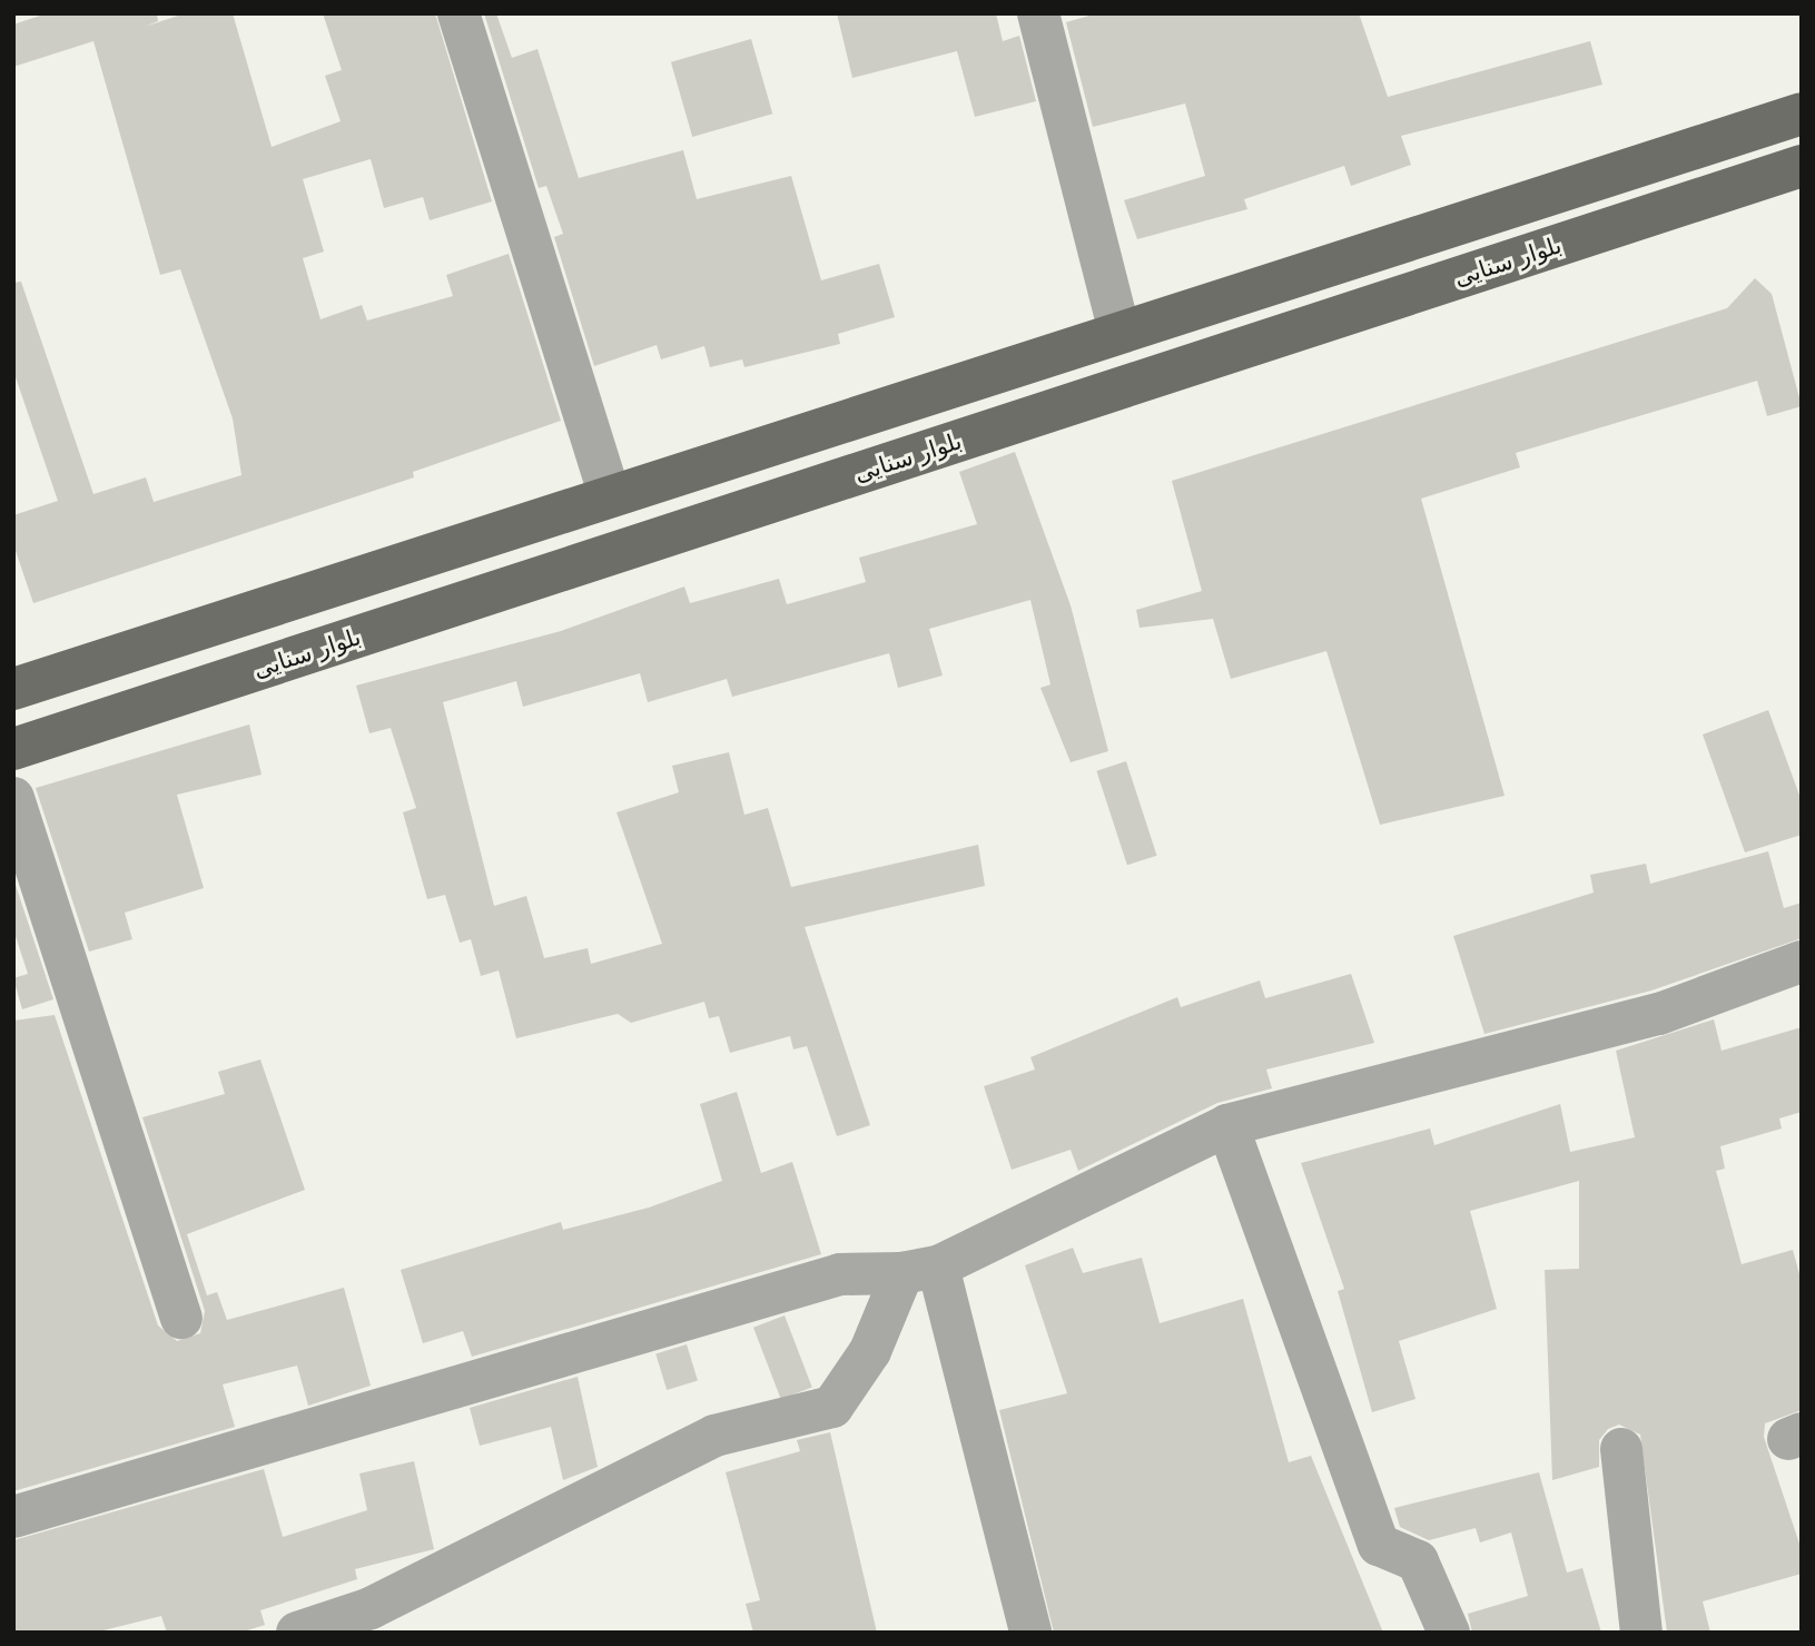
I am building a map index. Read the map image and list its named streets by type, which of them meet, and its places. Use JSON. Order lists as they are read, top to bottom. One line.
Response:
{"streets":{"main road":["بلوار سنایی"]}}
